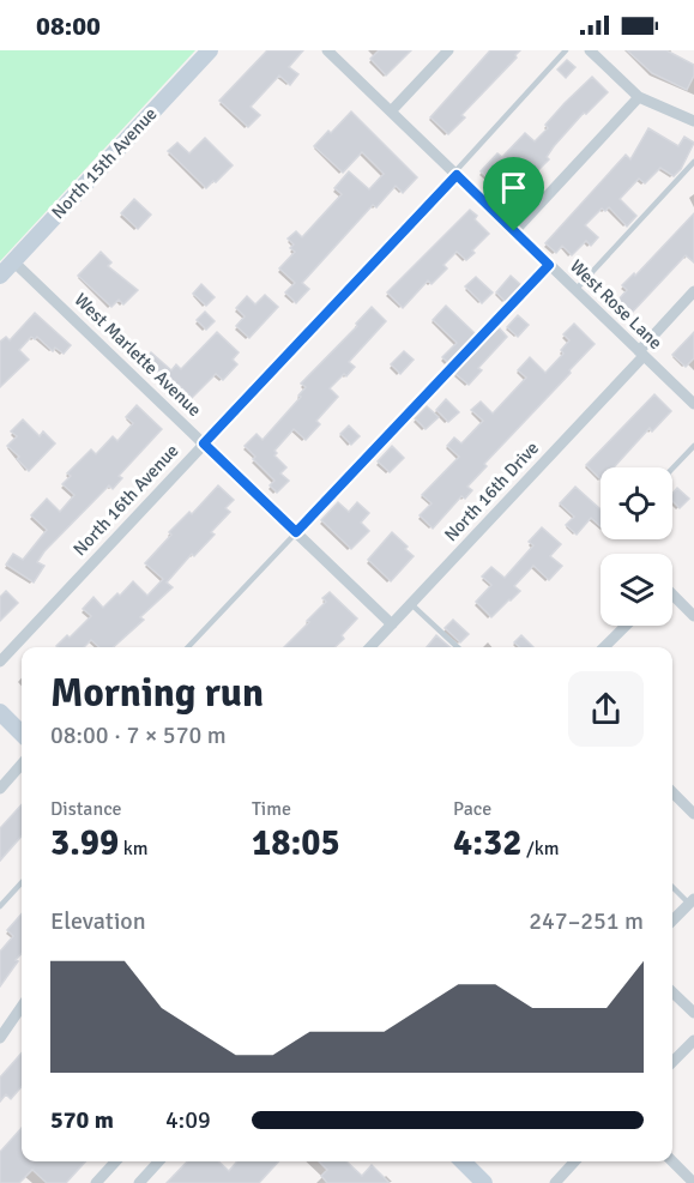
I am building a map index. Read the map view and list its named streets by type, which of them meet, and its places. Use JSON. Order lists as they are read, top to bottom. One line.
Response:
{"streets":{"street":["North 15th Avenue","West Rose Lane","West Marlette Avenue","North 16th Drive","North 16th Avenue"]},"crossings":[["North 15th Avenue","West Marlette Avenue"],["West Rose Lane","North 16th Drive"],["West Rose Lane","North 16th Avenue"],["West Marlette Avenue","North 16th Drive"],["West Marlette Avenue","North 16th Avenue"]],"page":{"status":"08:00","heading":["Morning run","08:00 · 7 × 570 m"],"stats":[["Distance","3.99 km"],["Time","18:05"],["Pace","4:32 /km"]],"chart":["Elevation","247–251 m"],"list":[{"name":"570 m","note":"4:09"}]}}
